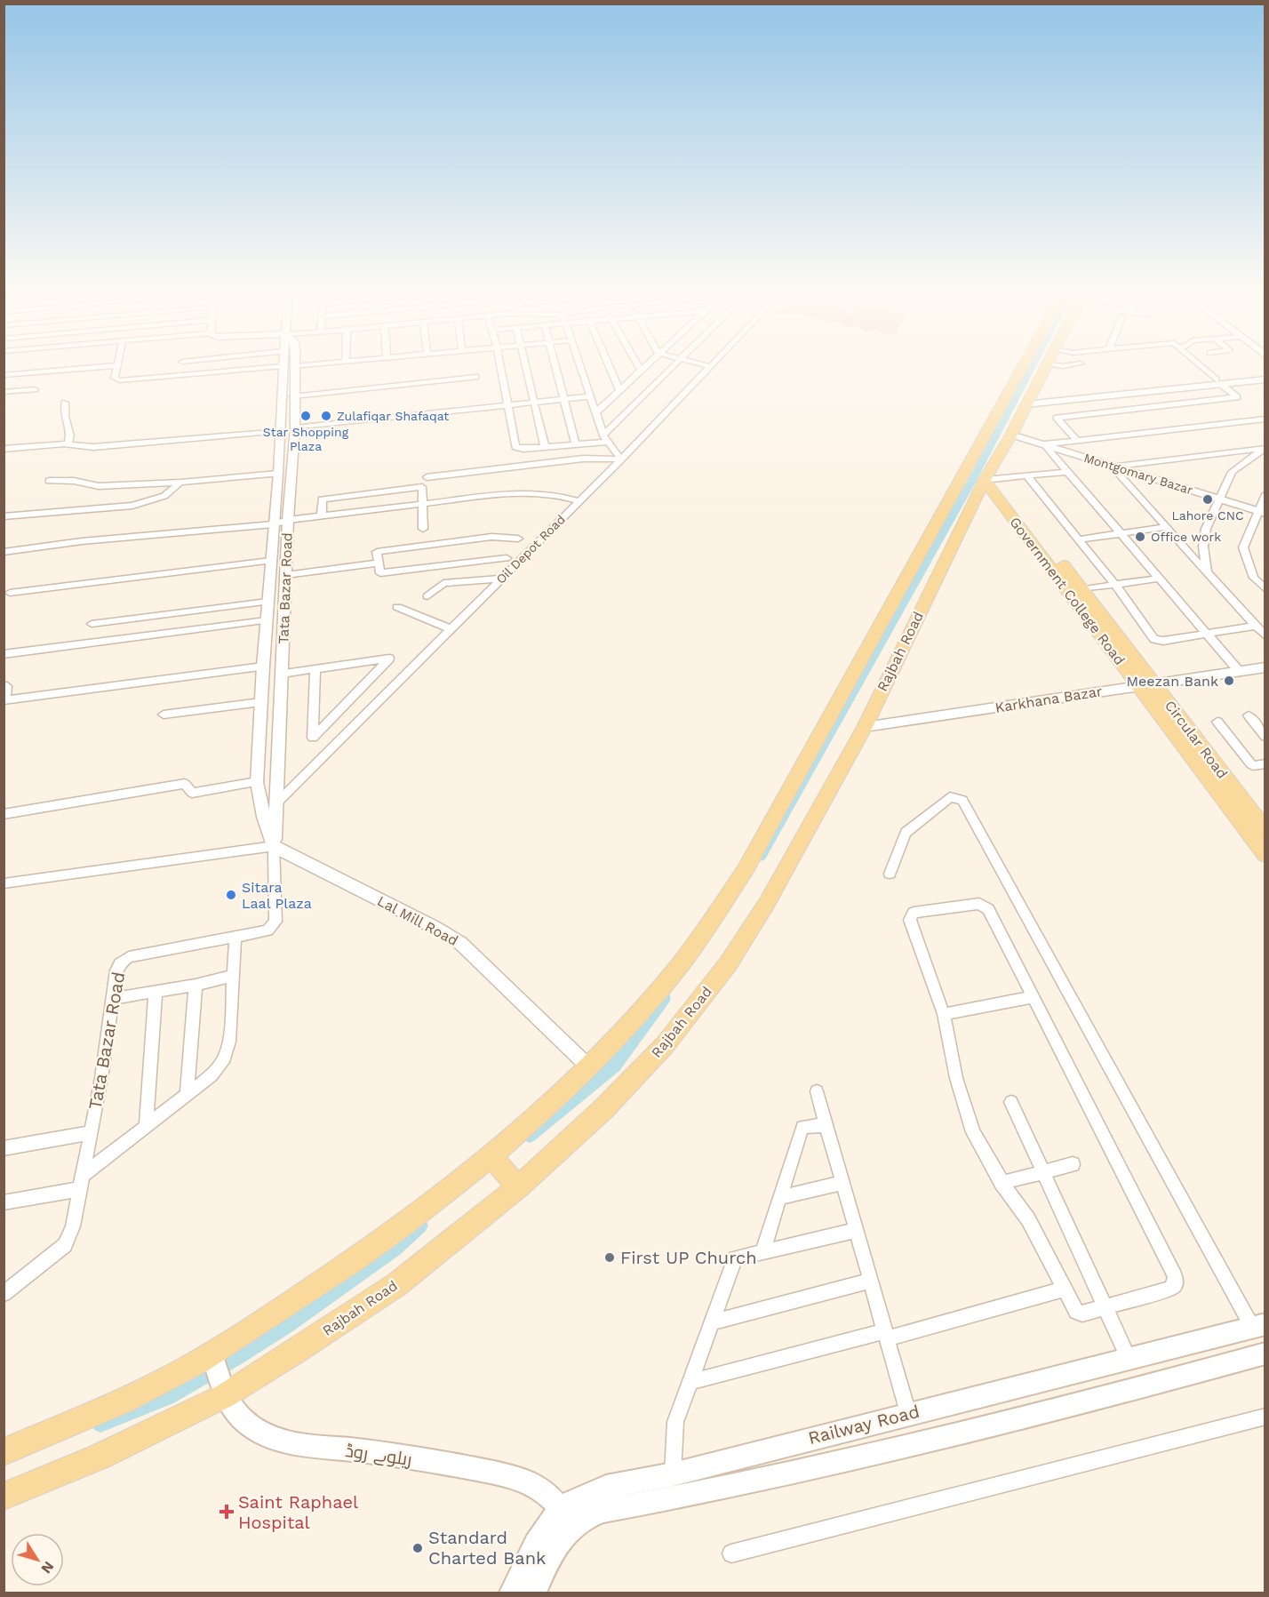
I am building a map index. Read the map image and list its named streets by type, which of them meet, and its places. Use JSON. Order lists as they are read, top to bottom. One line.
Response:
{"streets":{"main road":["Government College Road","Rajbah Road","Circular Road","Railway Road","ریلوے روڈ"],"street":["Montgomary Bazar","Oil Depot Road","Tata Bazar Road","Karkhana Bazar","Lal Mill Road"]},"crossings":[["Montgomary Bazar","Rajbah Road"],["Oil Depot Road","Tata Bazar Road"],["Tata Bazar Road","Lal Mill Road"],["Government College Road","Rajbah Road"],["Government College Road","Karkhana Bazar"],["Government College Road","Circular Road"],["Rajbah Road","Karkhana Bazar"],["Rajbah Road","Circular Road"],["Rajbah Road","Lal Mill Road"],["Rajbah Road","ریلوے روڈ"],["Karkhana Bazar","Circular Road"],["Railway Road","ریلوے روڈ"]],"places":{"other":["Star Shopping Plaza","Zulafiqar Shafaqat","Lahore CNC","Office work","Meezan Bank","Sitara Laal Plaza","First UP Church","Standard Charted Bank"],"health":["Saint Raphael Hospital"]},"north":"bottom right"}
